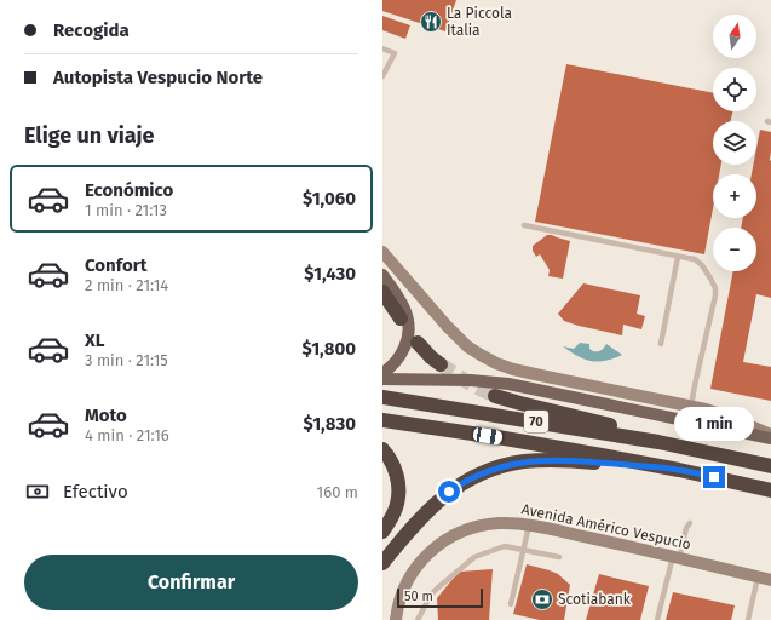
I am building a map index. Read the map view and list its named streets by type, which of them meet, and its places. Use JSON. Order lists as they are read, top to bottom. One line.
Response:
{"streets":{"highway":["70"],"main road":["Avenida Américo Vespucio"]},"places":{"restaurant":["La Piccola Italia"],"bank":["Scotiabank"]},"scale_bar":"50 m","north":"top","page":{"banner":["Recogida","Autopista Vespucio Norte"],"map_buttons":["+","−"],"heading":"Elige un viaje","list":[{"name":"Económico","note":"1 min · 21:13","value":"$1,060"},{"name":"Confort","note":"2 min · 21:14","value":"$1,430"},{"name":"XL","note":"3 min · 21:15","value":"$1,800"},{"name":"Moto","note":"4 min · 21:16","value":"$1,830"}],"bubble":"1 min","pay":["Efectivo","160 m"],"buttons":"Confirmar","scale":"50 m"}}
